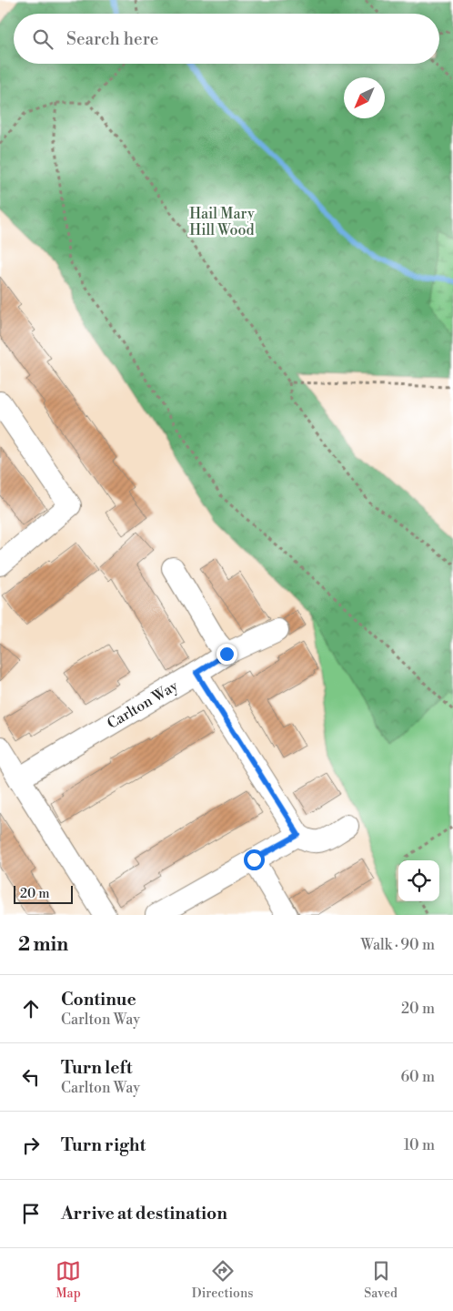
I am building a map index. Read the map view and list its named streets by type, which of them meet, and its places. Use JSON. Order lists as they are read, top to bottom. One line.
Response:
{"streets":{"street":["Carlton Way"]},"parks":["Hail Mary Hill Wood"],"scale_bar":"20 m","north":"bottom left","page":{"search":"Search here","scale":"20 m","heading":["2 min","Walk · 90 m"],"list":[["Continue","Carlton Way","20 m"],["Turn left","Carlton Way","60 m"],["Turn right","10 m"],"Arrive at destination"],"nav":["Map","Directions","Saved"]}}
